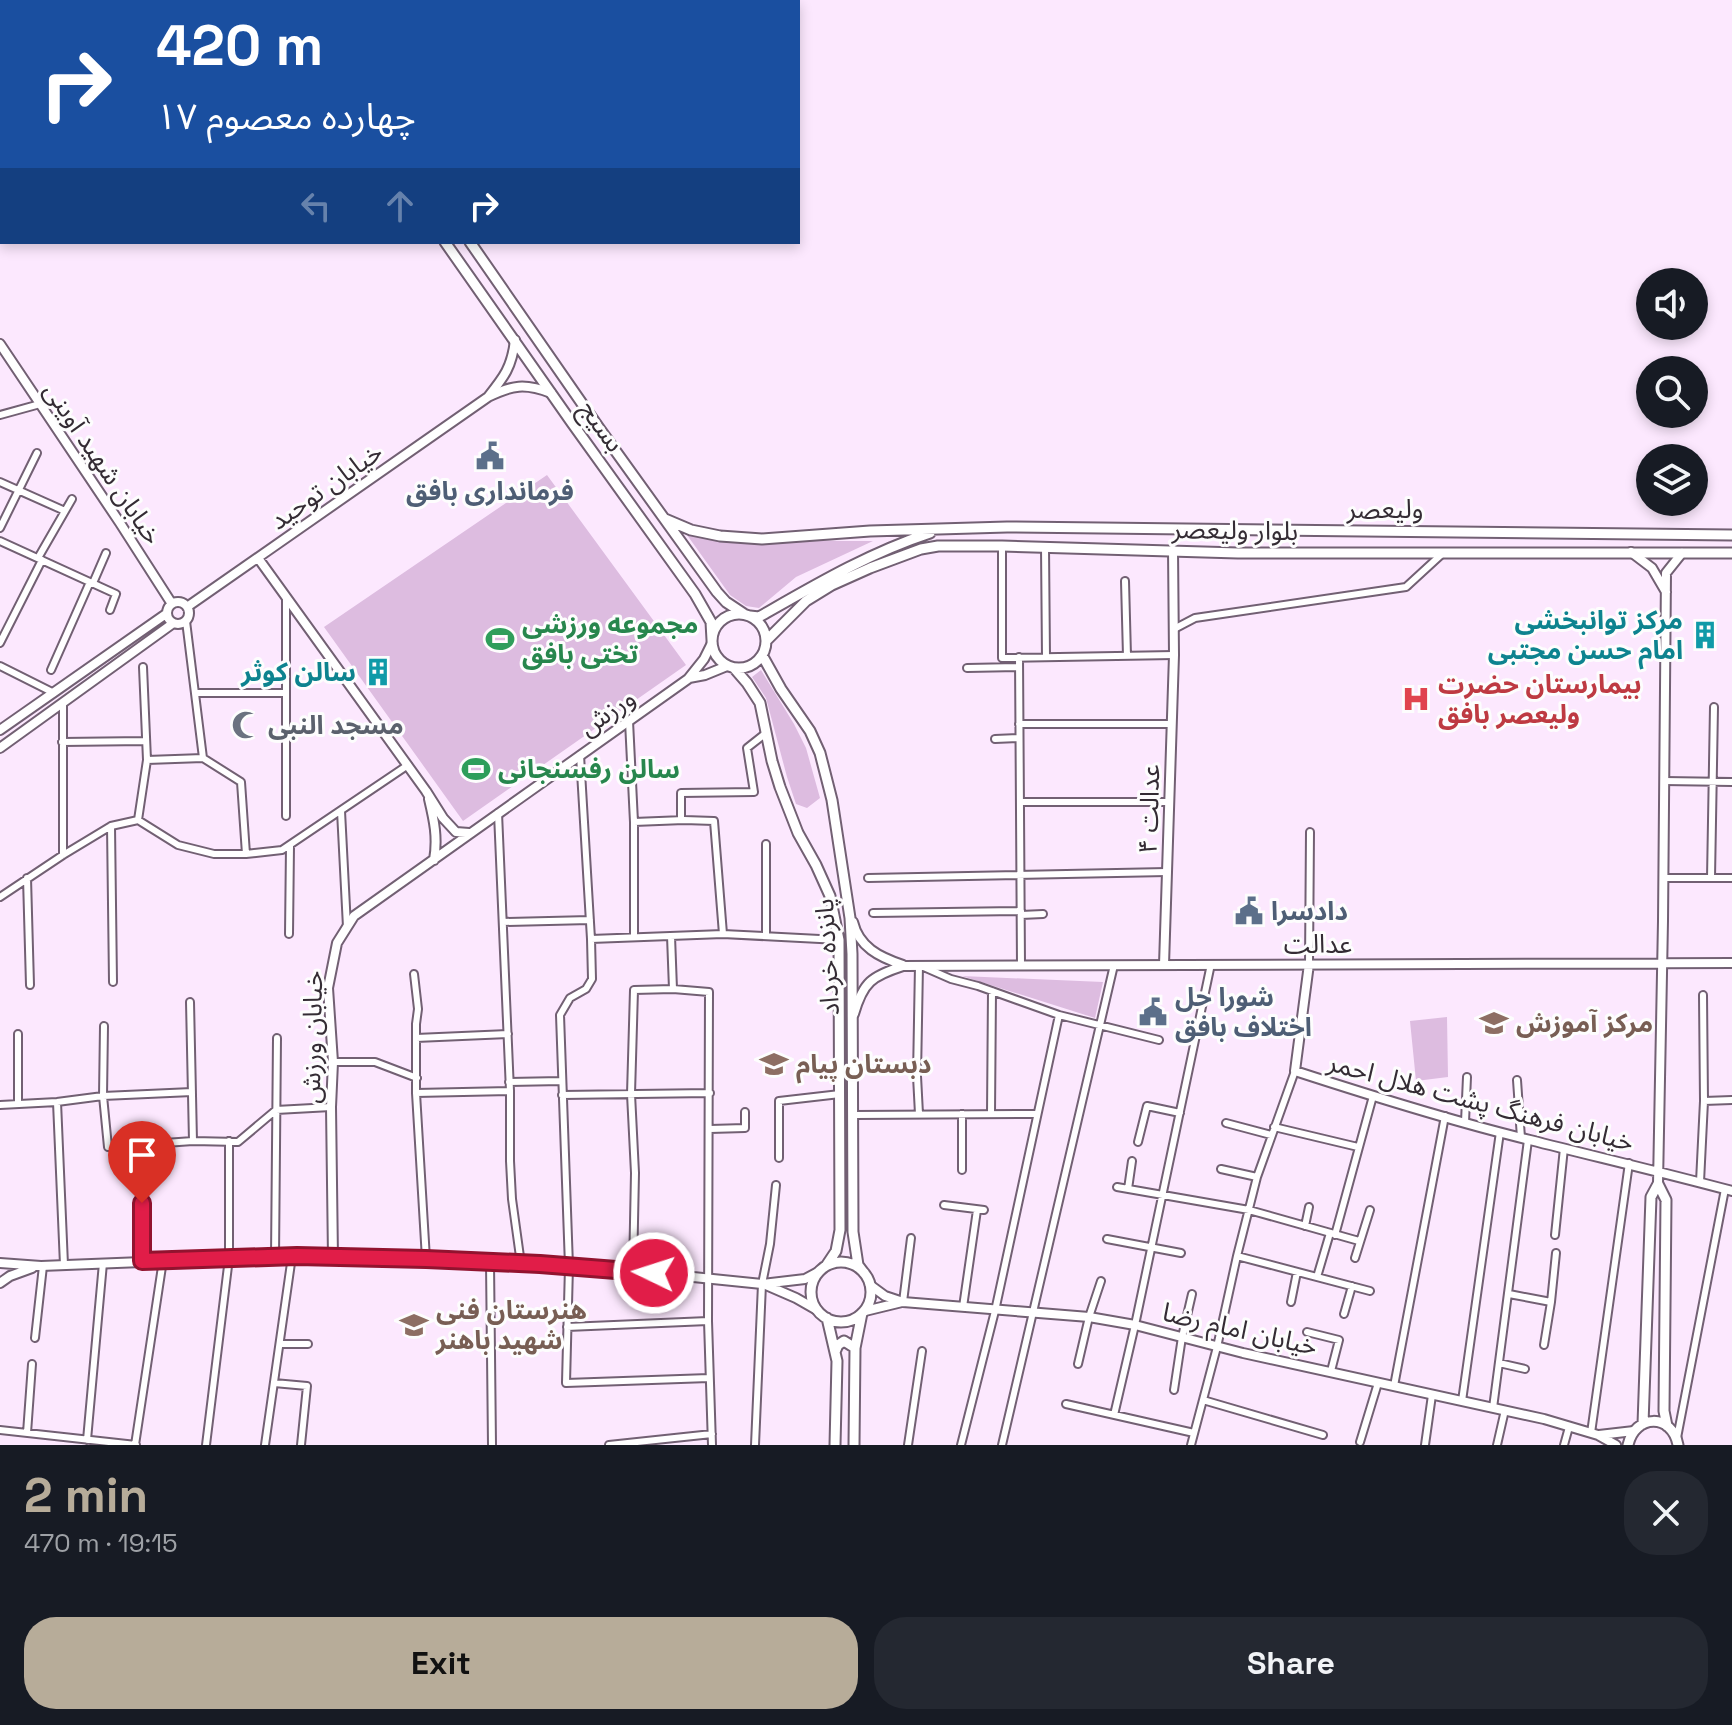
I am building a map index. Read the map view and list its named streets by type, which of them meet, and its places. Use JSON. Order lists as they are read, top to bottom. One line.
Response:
{"streets":{"main road":["بسیج","ولیعصر","بلوار ولیعصر","پانزده خرداد"],"street":["خیابان شهید آوینی","خیابان توحید","ورزش","عدالت ۴","عدالت","خیابان ورزش","خیابان فرهنگ پشت هلال احمر","خیابان امام رضا"]},"crossings":[["بسیج","ولیعصر"],["بسیج","بلوار ولیعصر"],["بسیج","ورزش"],["بسیج","پانزده خرداد"],["خیابان شهید آوینی","خیابان توحید"],["ولیعصر","بلوار ولیعصر"],["ولیعصر","ورزش"],["ولیعصر","پانزده خرداد"],["بلوار ولیعصر","ورزش"],["بلوار ولیعصر","عدالت ۴"],["بلوار ولیعصر","پانزده خرداد"],["ورزش","پانزده خرداد"],["ورزش","خیابان ورزش"],["عدالت ۴","عدالت"],["عدالت","پانزده خرداد"],["پانزده خرداد","خیابان امام رضا"]],"places":{"public building":["فرمانداری بافق","دادسرا","شورا حل اختلاف بافق"],"building":["مرکز توانبخشی امام حسن مجتبی","سالن کوثر"],"sports":["مجموعه ورزشی تختی بافق","سالن رفسنجانی"],"hospital":["بیمارستان حضرت ولیعصر بافق"],"mosque":["مسجد النبی"],"school or university":["مرکز آموزش","دبستان پیام","هنرستان فنی شهید باهنر"]},"page":{"turn":["420 m","چهارده معصوم ۱۷"],"heading":["2 min","470 m · 19:15"],"buttons":["Exit","Share"]}}
